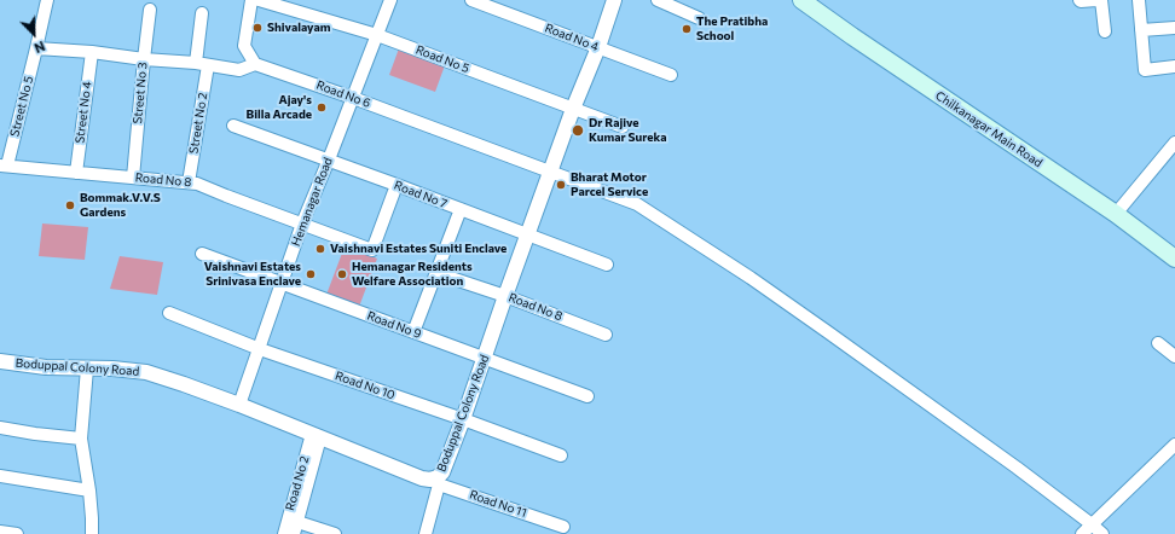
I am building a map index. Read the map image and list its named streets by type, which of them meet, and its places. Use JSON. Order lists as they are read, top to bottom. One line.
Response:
{"streets":{"main road":["Chilkanagar Main Road"],"street":["Road No 4","Road No 5","Street No 3","Road No 6","Street No 5","Street No 4","Street No 2","Road No 8","Road No 7","Hemanagar Road","Road No 9","Boduppal Colony Road","Road No 10","Road No 2","Road No 11"]},"crossings":[["Road No 4","Boduppal Colony Road"],["Road No 5","Hemanagar Road"],["Road No 5","Boduppal Colony Road"],["Street No 3","Road No 8"],["Road No 6","Hemanagar Road"],["Road No 6","Boduppal Colony Road"],["Street No 5","Road No 8"],["Street No 4","Road No 8"],["Street No 2","Road No 8"],["Road No 8","Road No 7"],["Road No 8","Hemanagar Road"],["Road No 8","Boduppal Colony Road"],["Road No 7","Hemanagar Road"],["Road No 7","Boduppal Colony Road"],["Hemanagar Road","Road No 9"],["Hemanagar Road","Boduppal Colony Road"],["Hemanagar Road","Road No 10"],["Road No 9","Boduppal Colony Road"],["Boduppal Colony Road","Road No 10"],["Boduppal Colony Road","Road No 2"],["Boduppal Colony Road","Road No 11"]],"places":["Shivalayam","The Pratibha School","Ajay's Billa Arcade","Dr Rajive Kumar Sureka","Bharat Motor Parcel Service","Bommak.V.V.S Gardens","Vaishnavi Estates Suniti Enclave","Vaishnavi Estates Srinivasa Enclave","Hemanagar Residents Welfare Association"],"north":"bottom right"}
